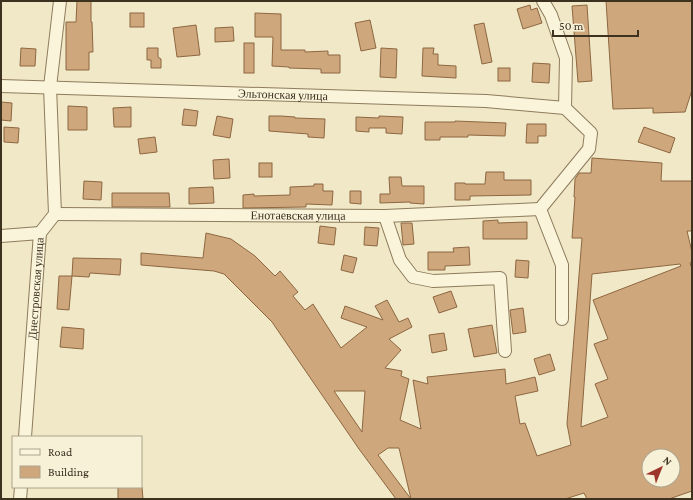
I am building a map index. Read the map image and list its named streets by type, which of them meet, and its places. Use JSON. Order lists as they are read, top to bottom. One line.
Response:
{"streets":{"street":["Эльтонская улица","Енотаевская улица","Днестровская улица"]},"crossings":[["Енотаевская улица","Днестровская улица"]],"legend":["Road","Building"],"scale_bar":"50 m","north":"top right"}
